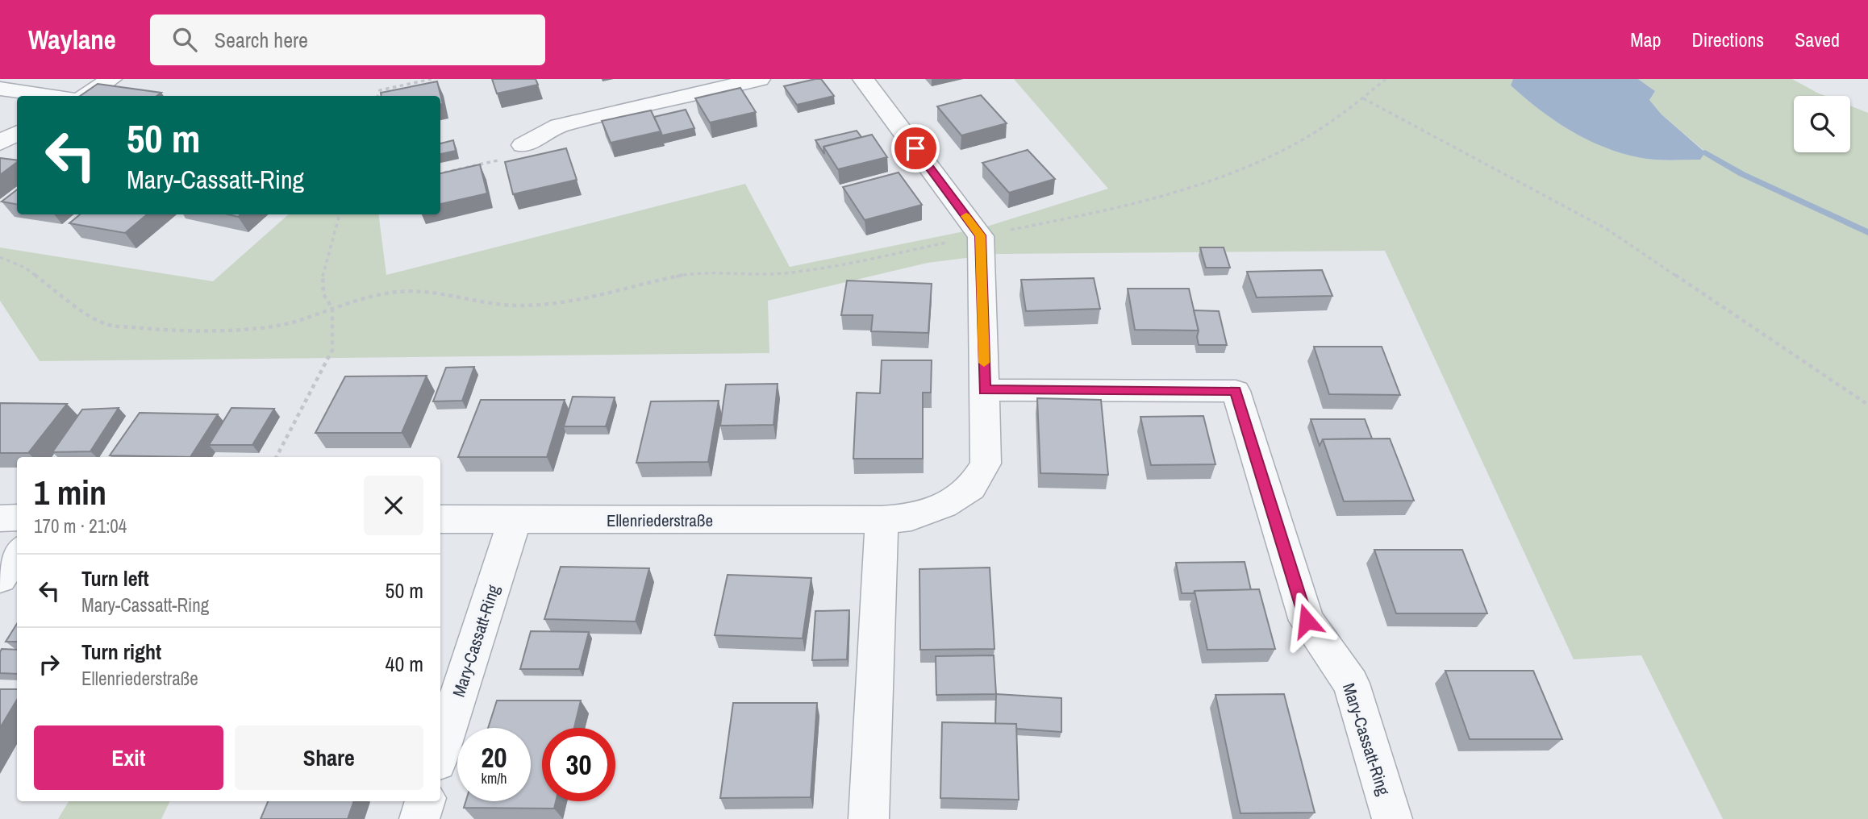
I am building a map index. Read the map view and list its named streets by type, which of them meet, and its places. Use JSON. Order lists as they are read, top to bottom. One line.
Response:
{"streets":{"street":["Ellenriederstraße","Mary-Cassatt-Ring"]},"crossings":[["Ellenriederstraße","Mary-Cassatt-Ring"]],"page":{"header":"Waylane","search":"Search here","nav":["Map","Directions","Saved"],"turn":["50 m","Mary-Cassatt-Ring"],"heading":["1 min","170 m · 21:04"],"list":[{"name":"Turn left","note":"Mary-Cassatt-Ring","value":"50 m"},{"name":"Turn right","note":"Ellenriederstraße","value":"40 m"}],"buttons":["Exit","Share"],"speed":"20 km/h","limit":"30"}}
